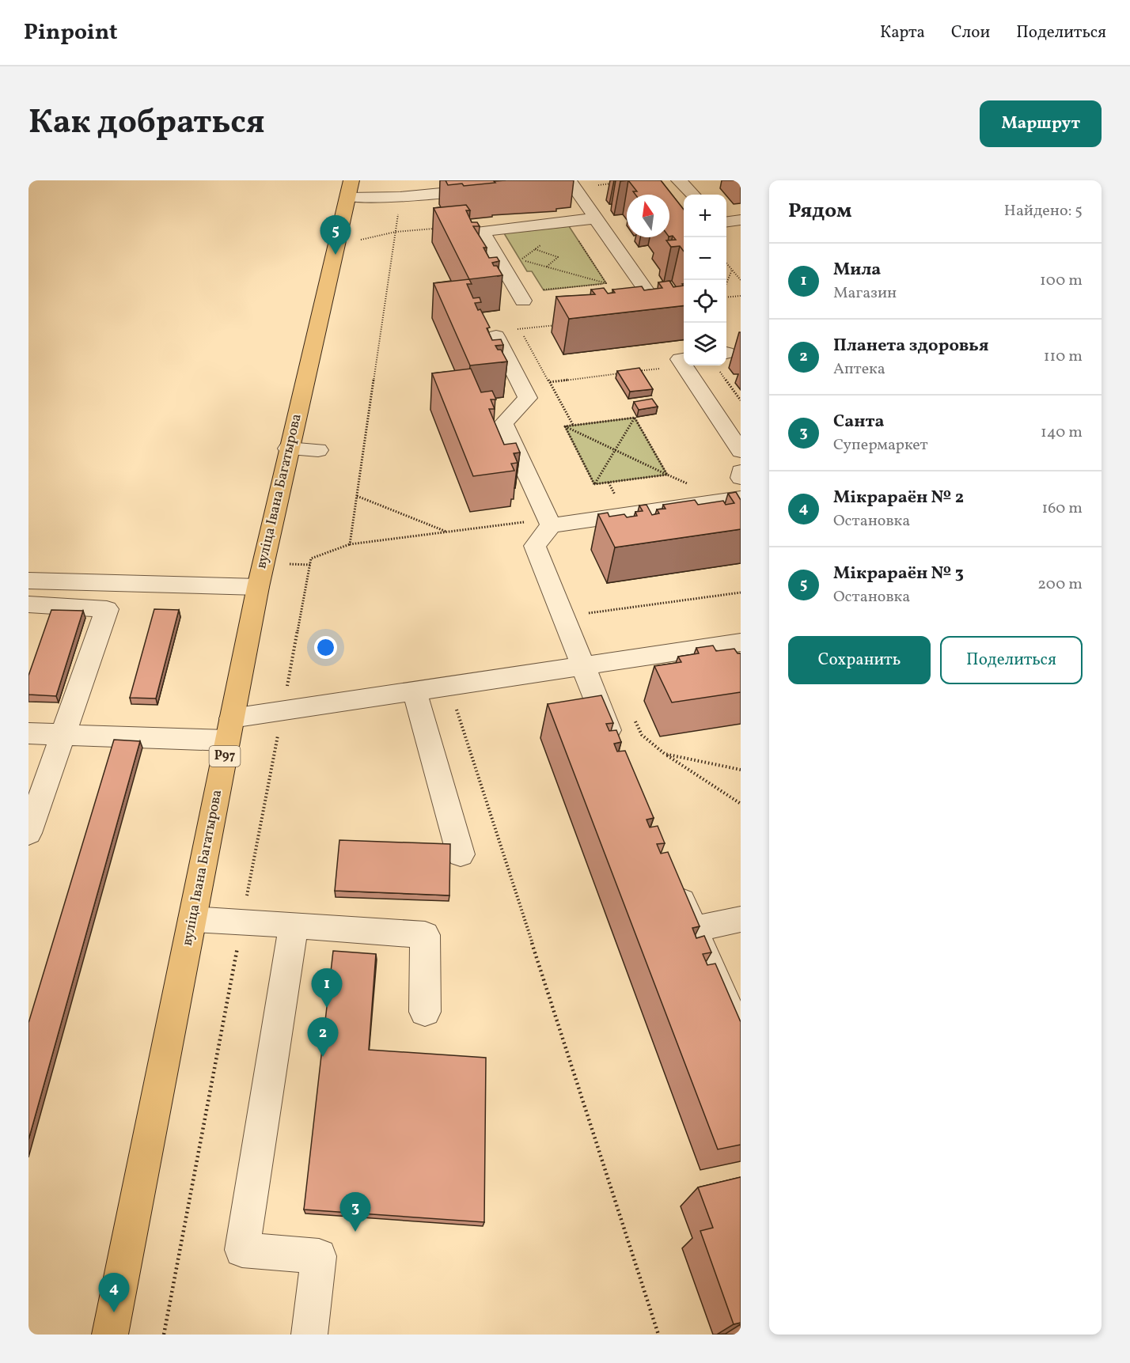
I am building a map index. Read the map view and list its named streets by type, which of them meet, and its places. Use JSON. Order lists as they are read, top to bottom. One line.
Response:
{"streets":{"main road":["вуліца Івана Багатырова","Р97"]},"north":"top","page":{"header":"Pinpoint","nav":["Карта","Слои","Поделиться"],"title":"Как добраться","buttons":["Маршрут",["Сохранить","Поделиться"]],"heading":["Рядом","Найдено: 5"],"map_buttons":["+","−"],"pins":["5","1","2","3","4"],"list":[{"mark":"1","name":"Мила","note":"Магазин","value":"100 m"},{"mark":"2","name":"Планета здоровья","note":"Аптека","value":"110 m"},{"mark":"3","name":"Санта","note":"Супермаркет","value":"140 m"},{"mark":"4","name":"Мікрараён № 2","note":"Остановка","value":"160 m"},{"mark":"5","name":"Мікрараён № 3","note":"Остановка","value":"200 m"}]}}
